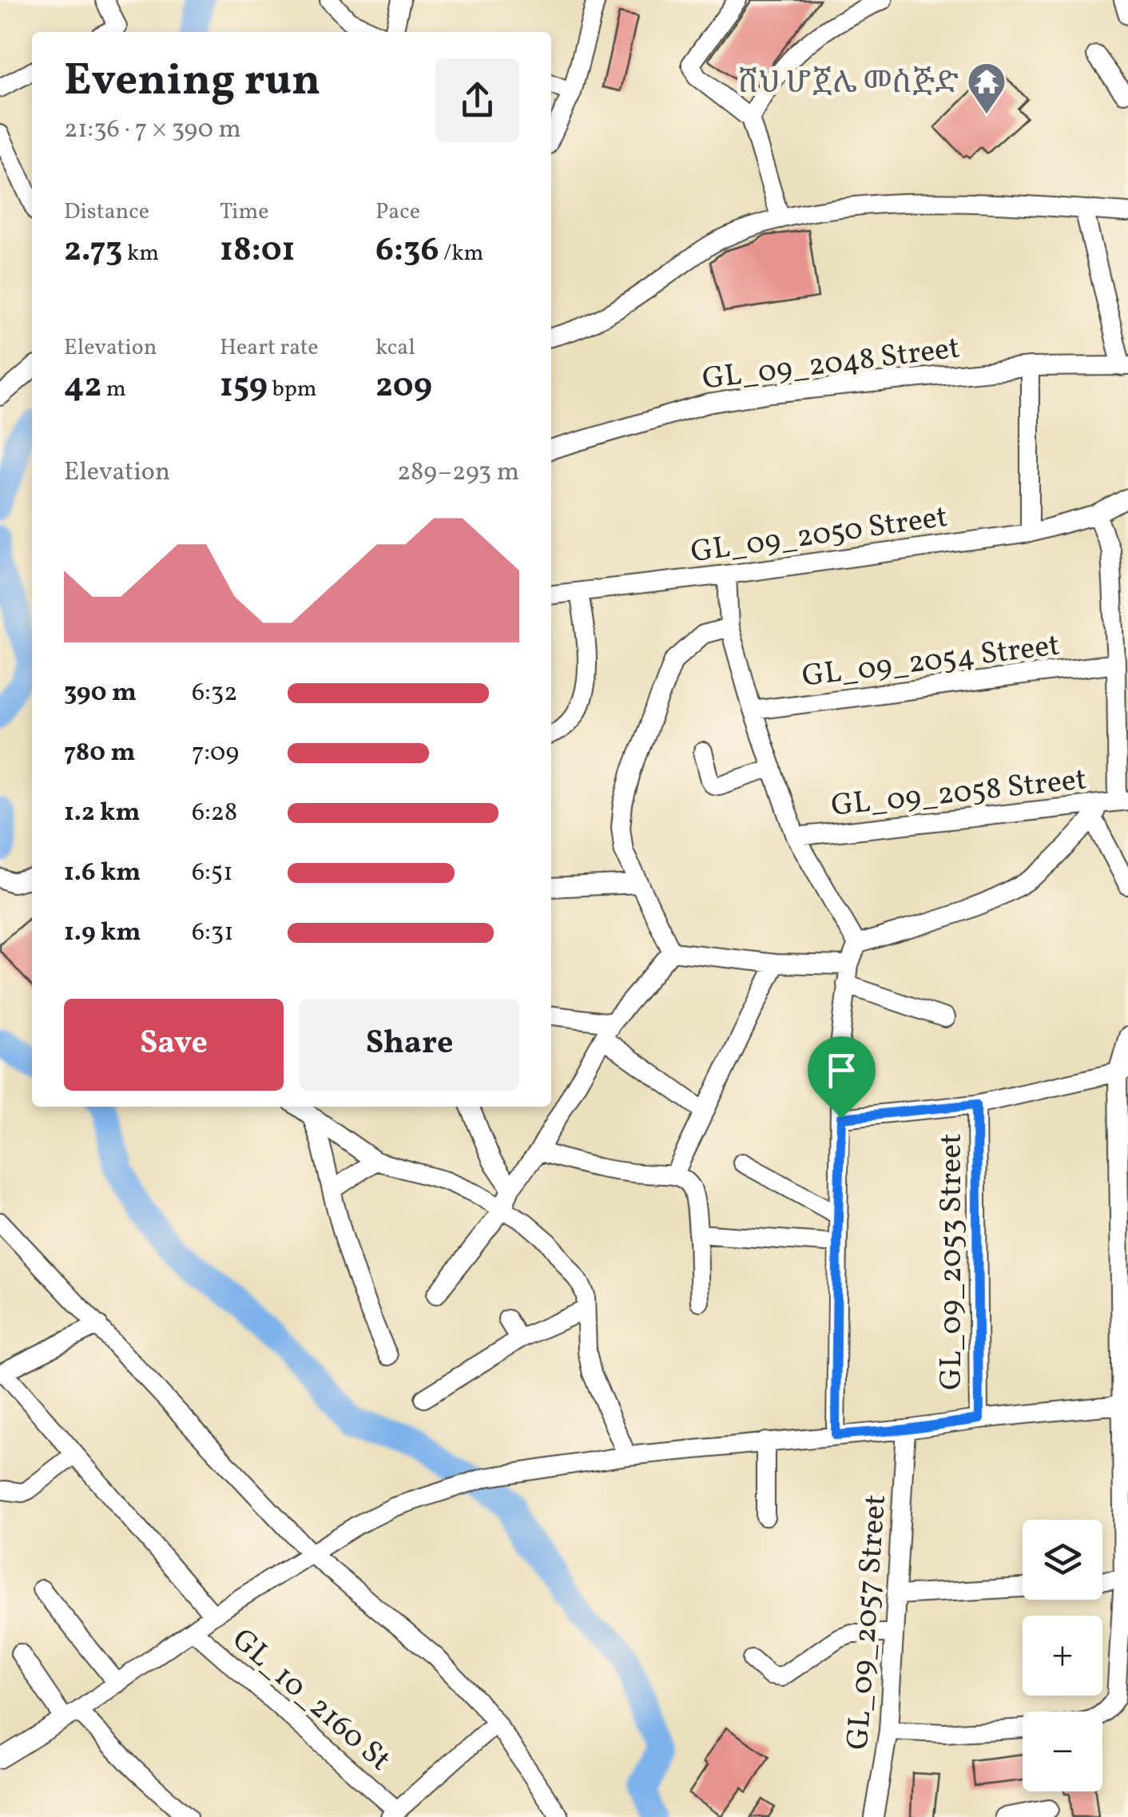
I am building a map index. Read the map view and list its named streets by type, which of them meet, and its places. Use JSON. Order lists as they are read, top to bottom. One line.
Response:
{"streets":{"street":["GL_09_2048 Street","GL_09_2050 Street","GL_09_2054 Street","GL_09_2058 Street","GL_09_2053 Street","GL_09_2057 Street","GL_10_2160 St"]},"places":{"temple":["ሸህ ሆጀሌ መስጅድ"]},"page":{"heading":["Evening run","21:36 · 7 × 390 m"],"stats":[["Distance","2.73 km"],["Time","18:01"],["Pace","6:36 /km"],["Elevation","42 m"],["Heart rate","159 bpm"],["kcal","209"]],"chart":["Elevation","289–293 m"],"list":[{"name":"390 m","note":"6:32"},{"name":"780 m","note":"7:09"},{"name":"1.2 km","note":"6:28"},{"name":"1.6 km","note":"6:51"},{"name":"1.9 km","note":"6:31"}],"buttons":["Save","Share"],"map_buttons":["+","−"]}}
